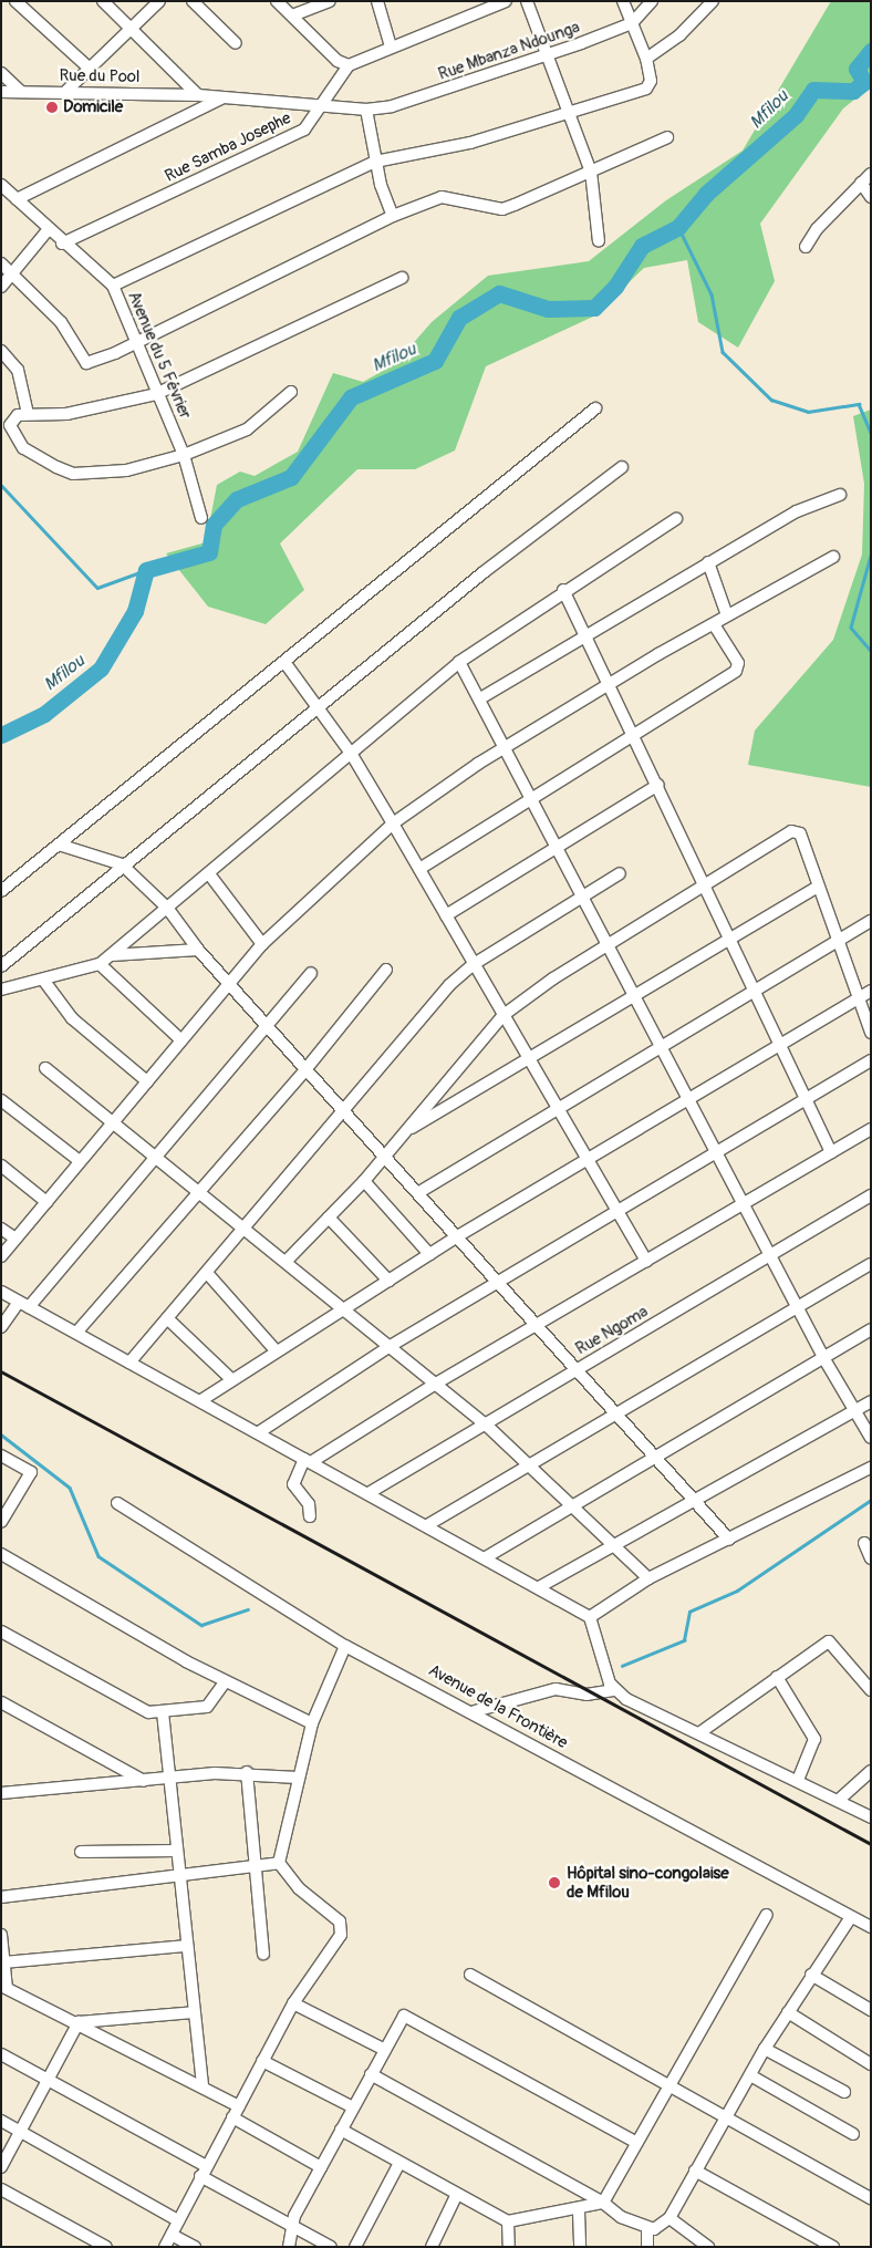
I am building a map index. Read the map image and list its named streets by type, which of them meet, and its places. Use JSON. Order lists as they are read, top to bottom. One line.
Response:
{"streets":{"street":["Rue Mbanza Ndounga","Rue du Pool","Rue Samba Josephe","Avenue du 5 Février","Rue Ngoma","Avenue de la Frontière"]},"crossings":[["Rue Mbanza Ndounga","Rue du Pool"],["Rue Mbanza Ndounga","Rue Samba Josephe"],["Rue du Pool","Rue Samba Josephe"],["Rue Samba Josephe","Avenue du 5 Février"]],"water":["Mfilou"],"places":["Domicile","Hôpital sino-congolaise de Mfilou"]}
